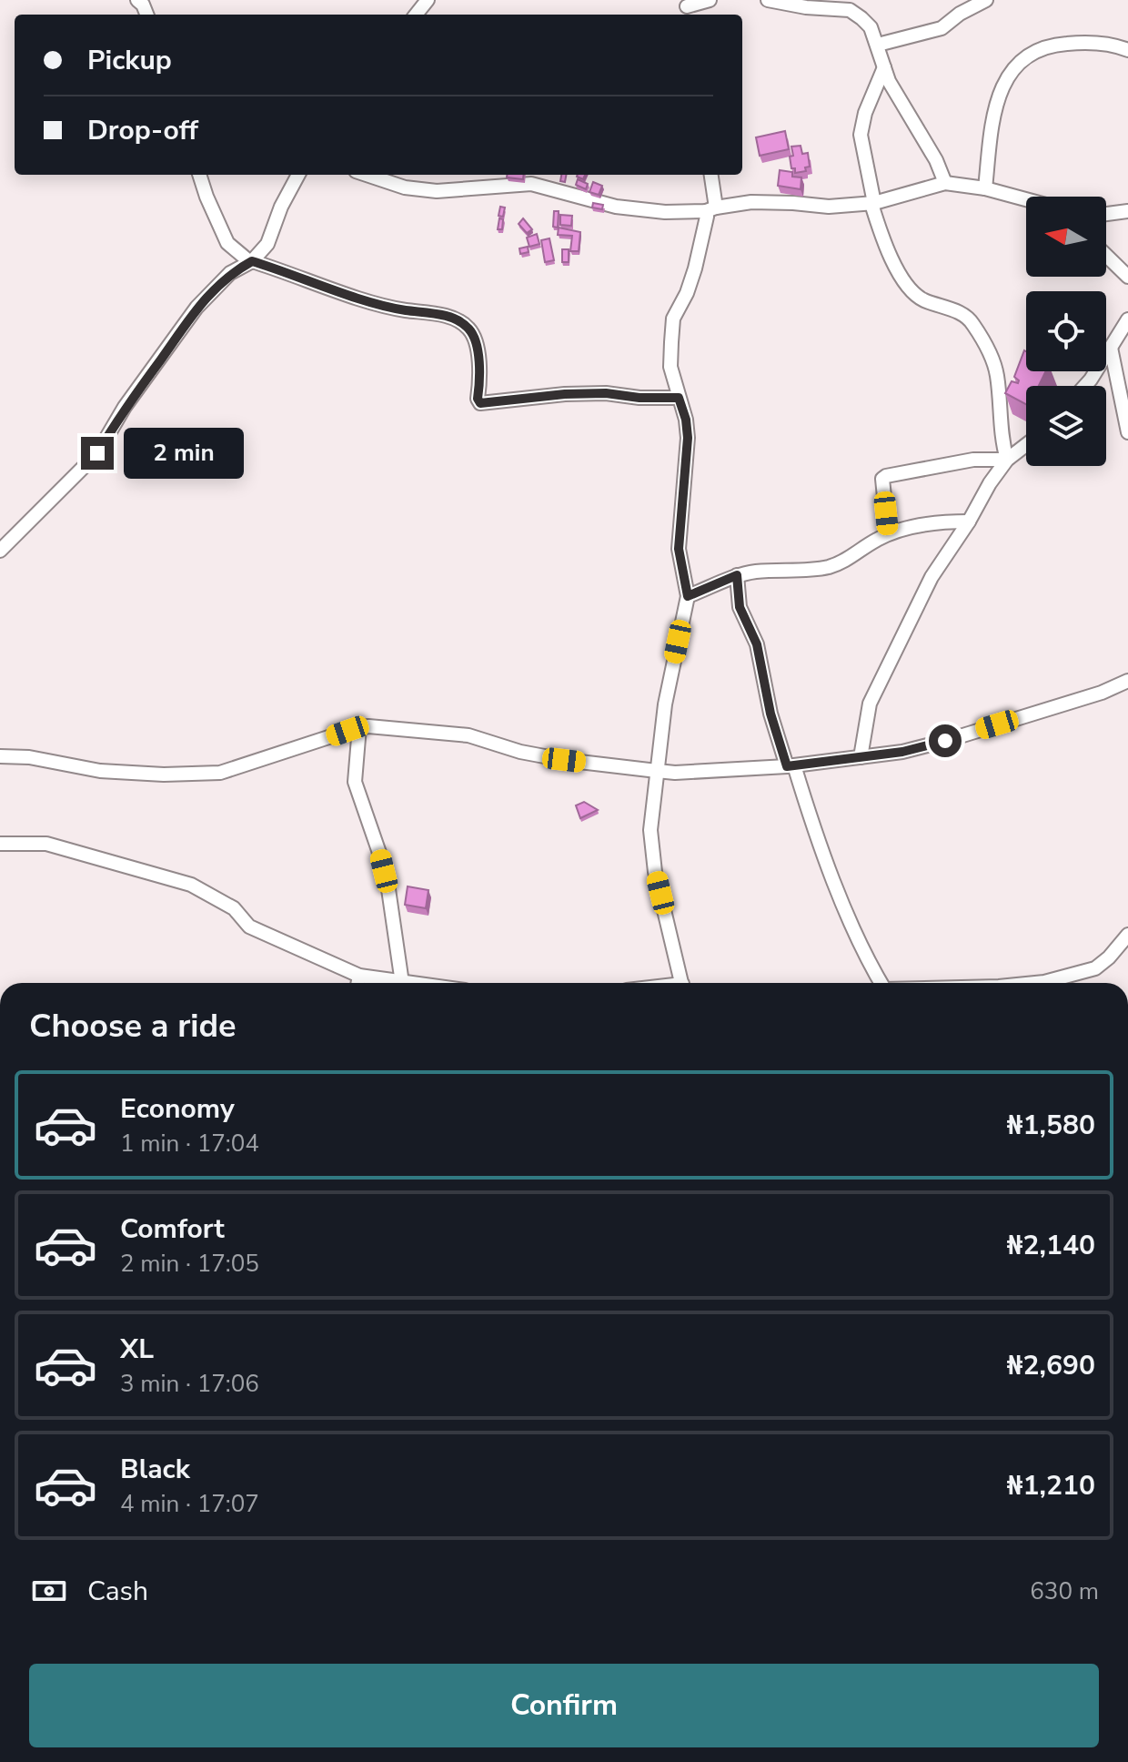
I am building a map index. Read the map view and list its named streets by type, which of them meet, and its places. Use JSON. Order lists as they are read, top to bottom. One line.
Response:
{"north":"left","page":{"banner":["Pickup","Drop-off"],"bubble":"2 min","heading":"Choose a ride","list":[{"name":"Economy","note":"1 min · 17:04","value":"₦1,580"},{"name":"Comfort","note":"2 min · 17:05","value":"₦2,140"},{"name":"XL","note":"3 min · 17:06","value":"₦2,690"},{"name":"Black","note":"4 min · 17:07","value":"₦1,210"}],"pay":["Cash","630 m"],"buttons":"Confirm"}}
